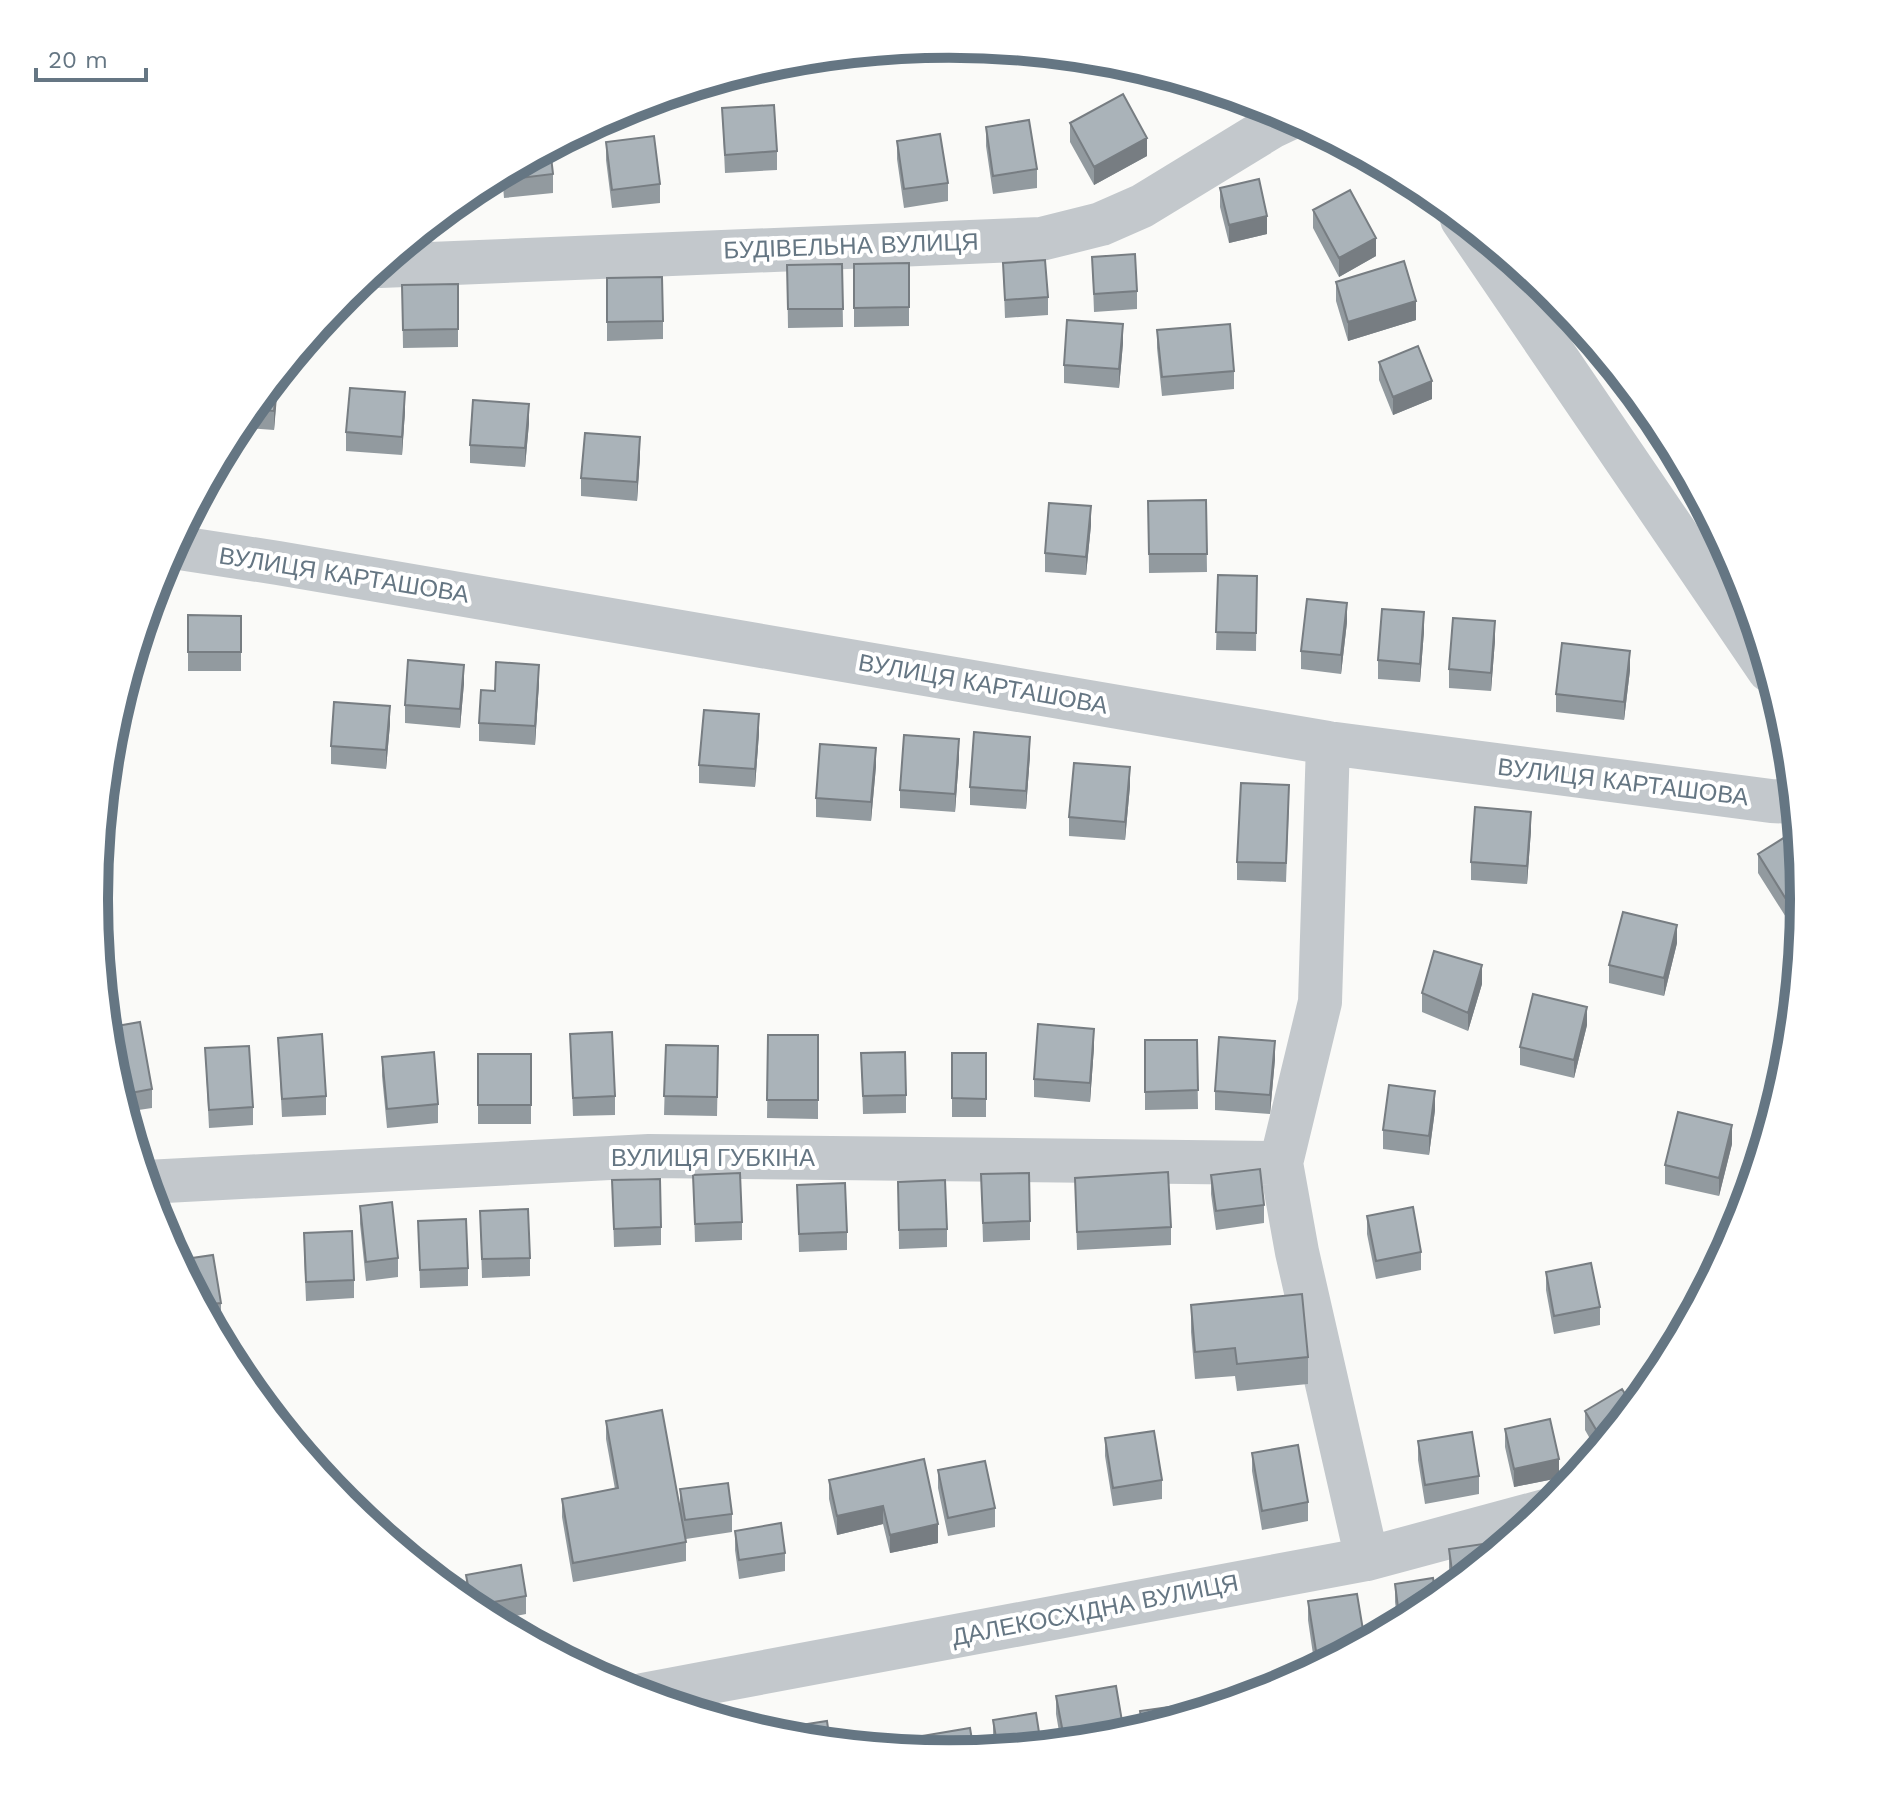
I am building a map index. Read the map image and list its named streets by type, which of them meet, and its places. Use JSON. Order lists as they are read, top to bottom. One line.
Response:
{"streets":{"street":["БУДІВЕЛЬНА ВУЛИЦЯ","ВУЛИЦЯ КАРТАШОВА","ВУЛИЦЯ ГУБКІНА","ДАЛЕКОСХІДНА ВУЛИЦЯ"]},"scale_bar":"20 m"}
